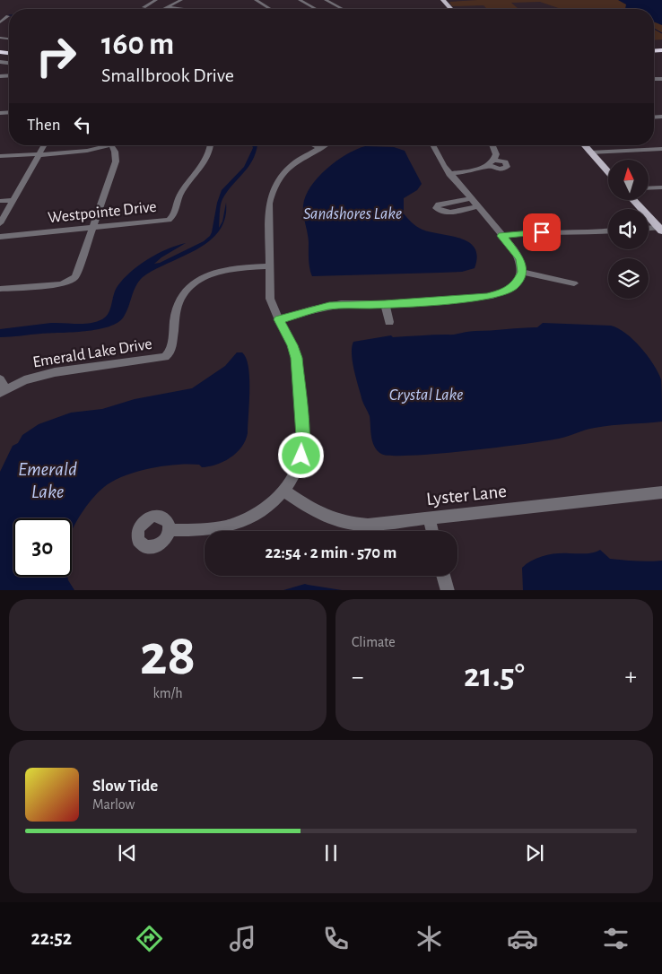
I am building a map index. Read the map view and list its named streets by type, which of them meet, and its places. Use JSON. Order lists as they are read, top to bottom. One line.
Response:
{"streets":{"street":["Westpointe Drive","Emerald Lake Drive","Lyster Lane"]},"water":["Sandshores Lake","Crystal Lake","Emerald Lake"],"north":"top","page":{"turn":["160 m","Smallbrook Drive"],"then":"Then","limit":"30","trip":"22:54 · 2 min · 570 m","tile":[["28","km/h"],"Climate"],"heat":["−","21.5°","+"],"song":["Slow Tide","Marlow"],"tabs":"22:52"}}
